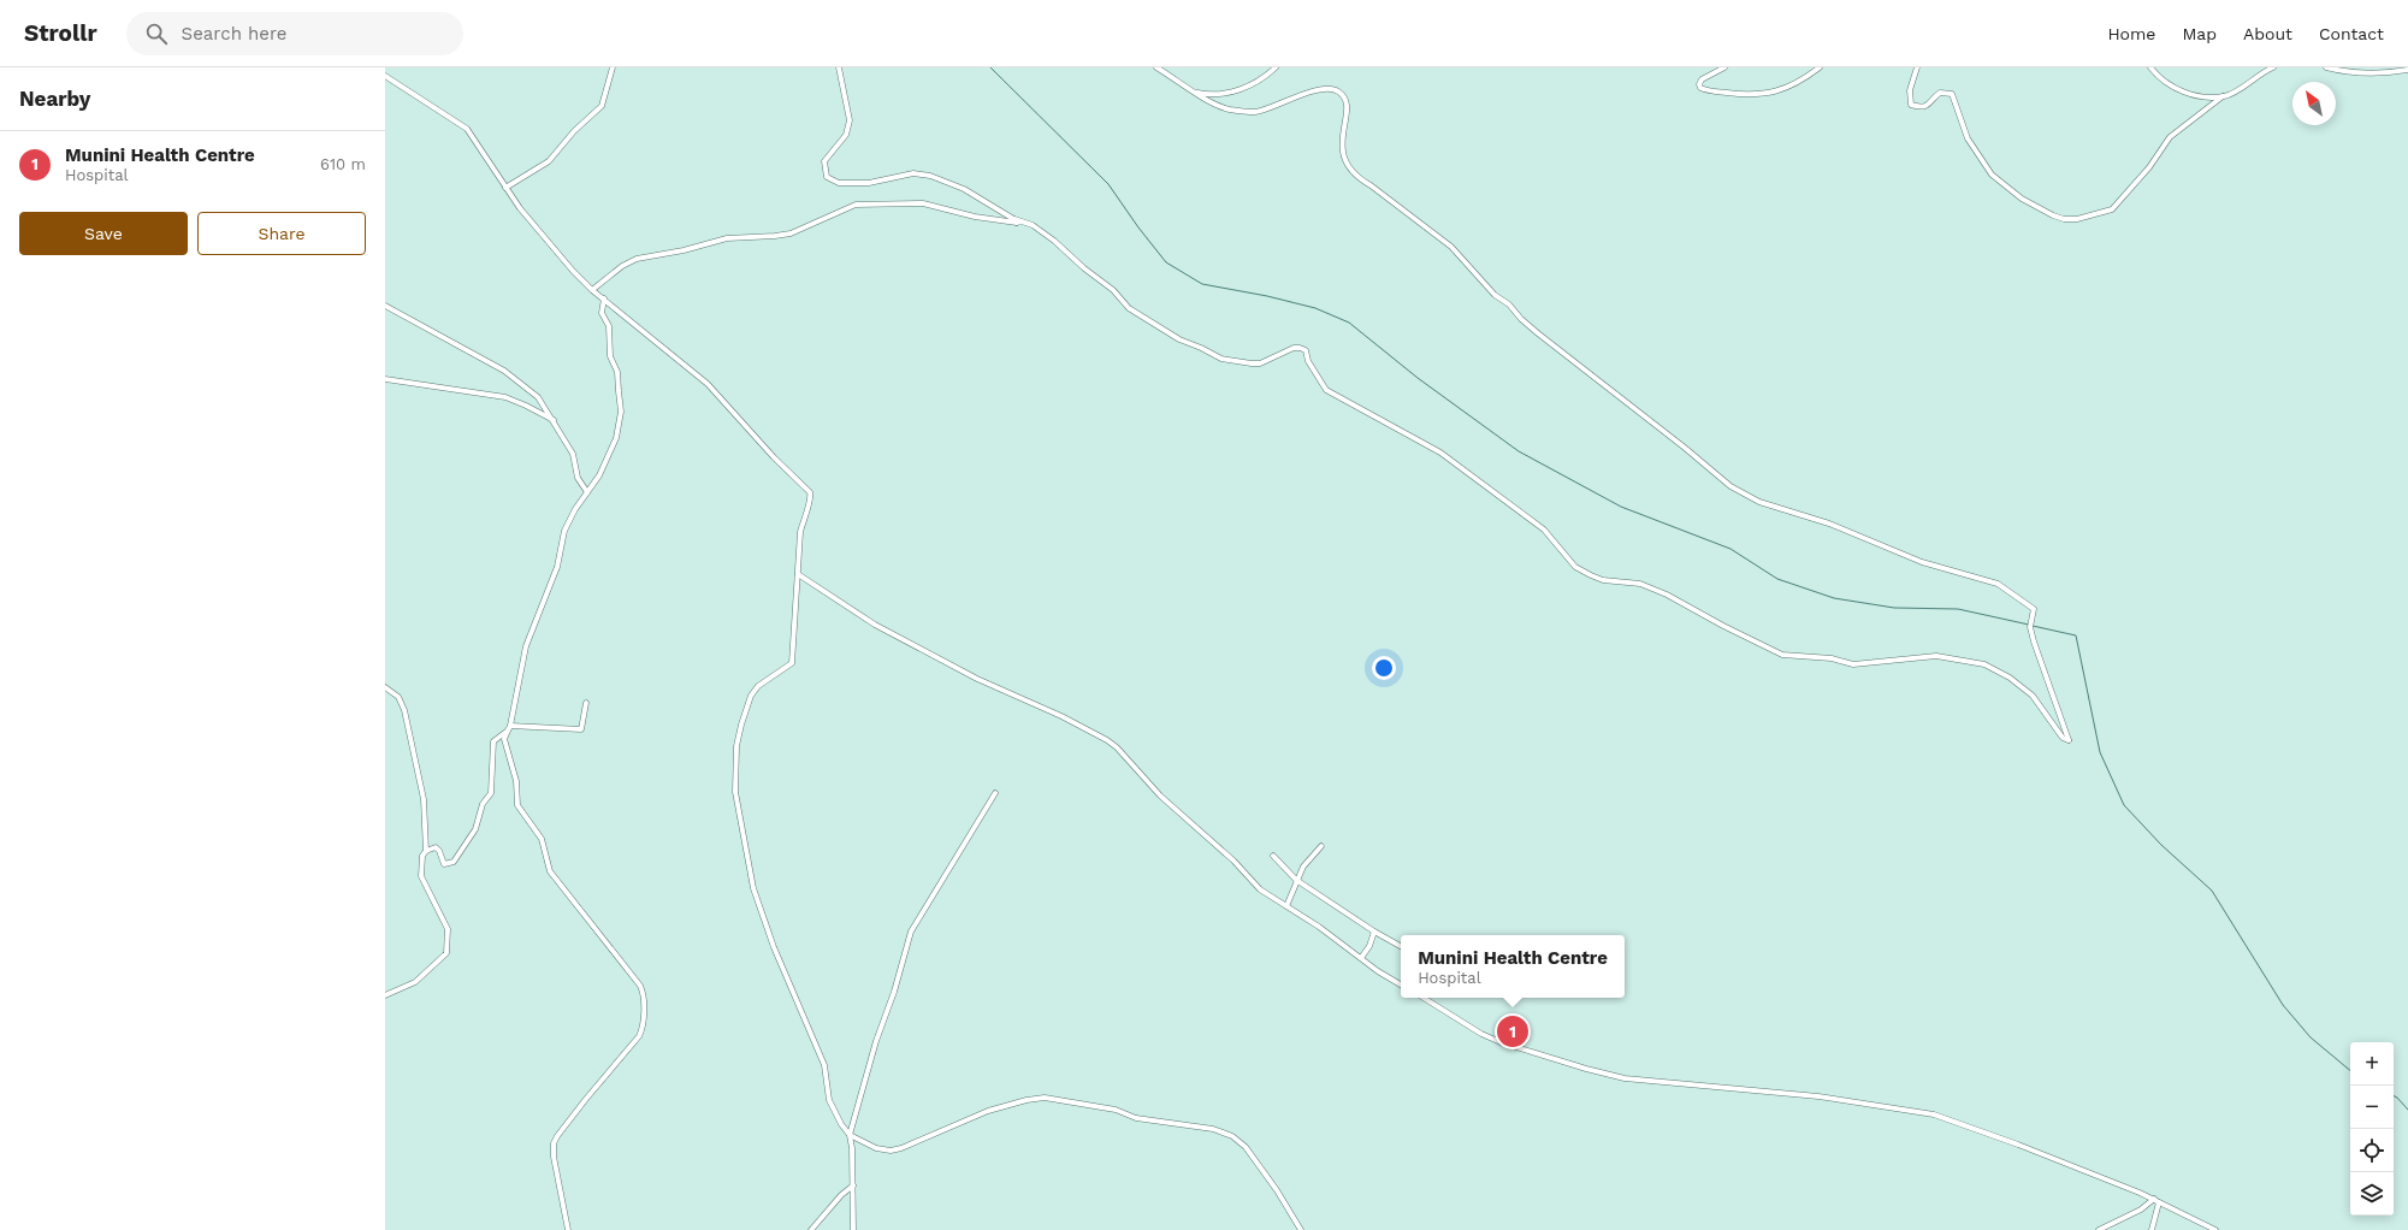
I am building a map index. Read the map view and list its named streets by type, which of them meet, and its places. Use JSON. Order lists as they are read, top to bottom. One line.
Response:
{"north":"top left","page":{"header":"Strollr","search":"Search here","nav":["Home","Map","About","Contact"],"heading":"Nearby","list":[{"mark":"1","name":"Munini Health Centre","note":"Hospital","value":"610 m"}],"buttons":["Save","Share"],"popup":["Munini Health Centre","Hospital"],"pins":"1","map_buttons":["+","−"]}}
